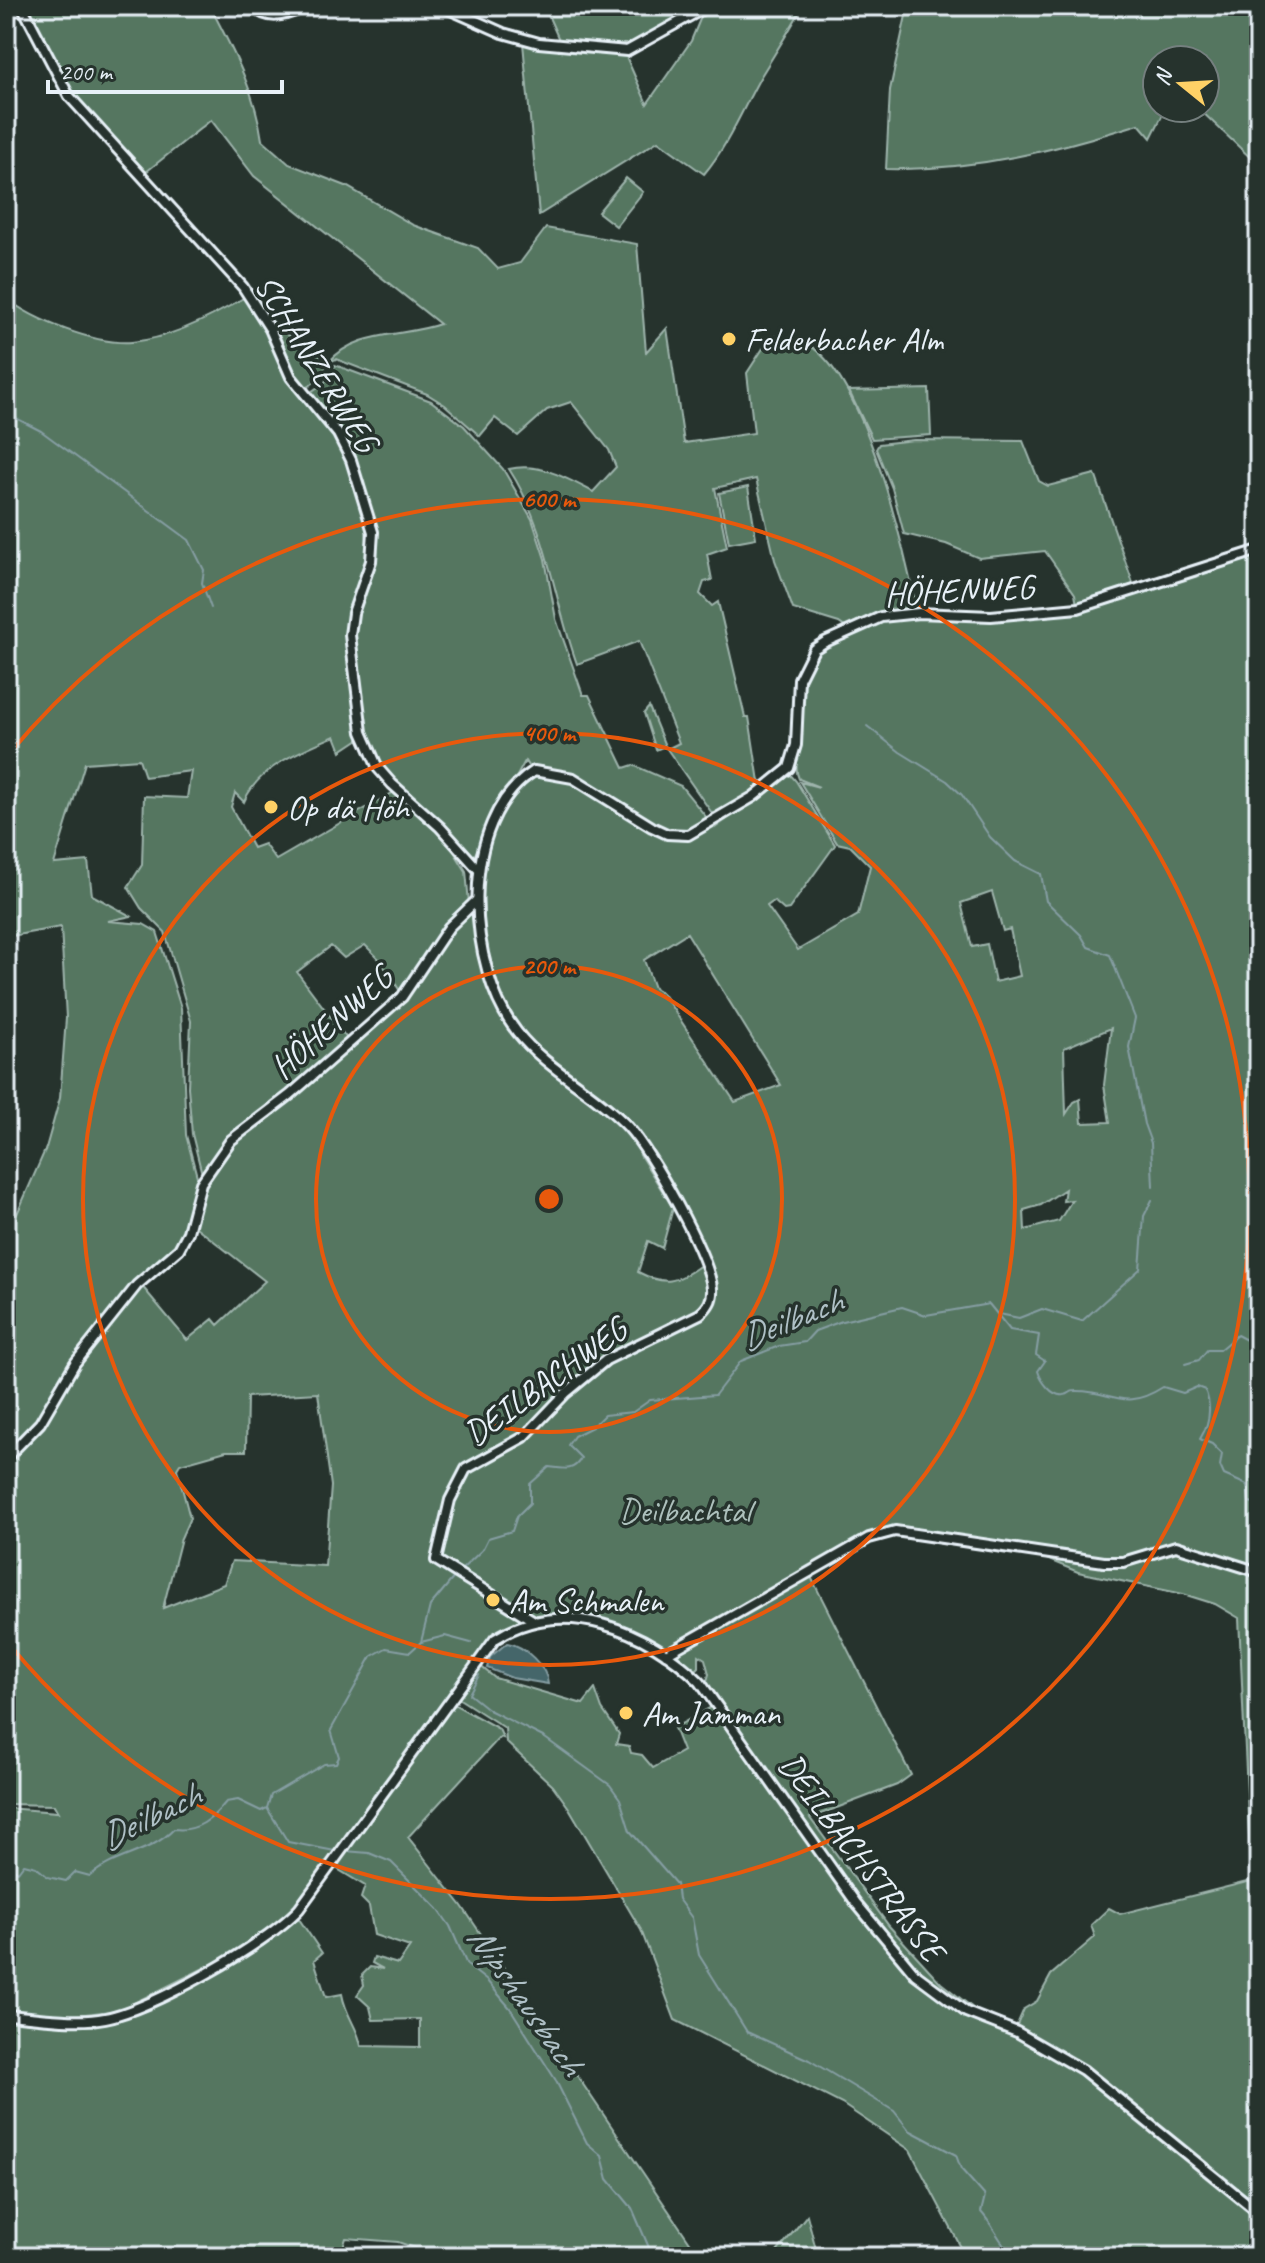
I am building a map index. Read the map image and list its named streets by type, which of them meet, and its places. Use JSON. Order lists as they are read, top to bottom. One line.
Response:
{"streets":{"street":["SCHANZERWEG","HÖHENWEG","DEILBACHWEG","DEILBACHSTRASSE"]},"crossings":[["SCHANZERWEG","HÖHENWEG"],["HÖHENWEG","DEILBACHWEG"],["DEILBACHWEG","DEILBACHSTRASSE"]],"water":["Deilbach","Nipshausbach"],"parks":["Deilbachtal"],"places":["Felderbacher Alm","Op dä Höh","Am Schmalen","Am Jamman"],"scale_bar":"200 m","north":"left","rings":["600 m","400 m","200 m"]}
